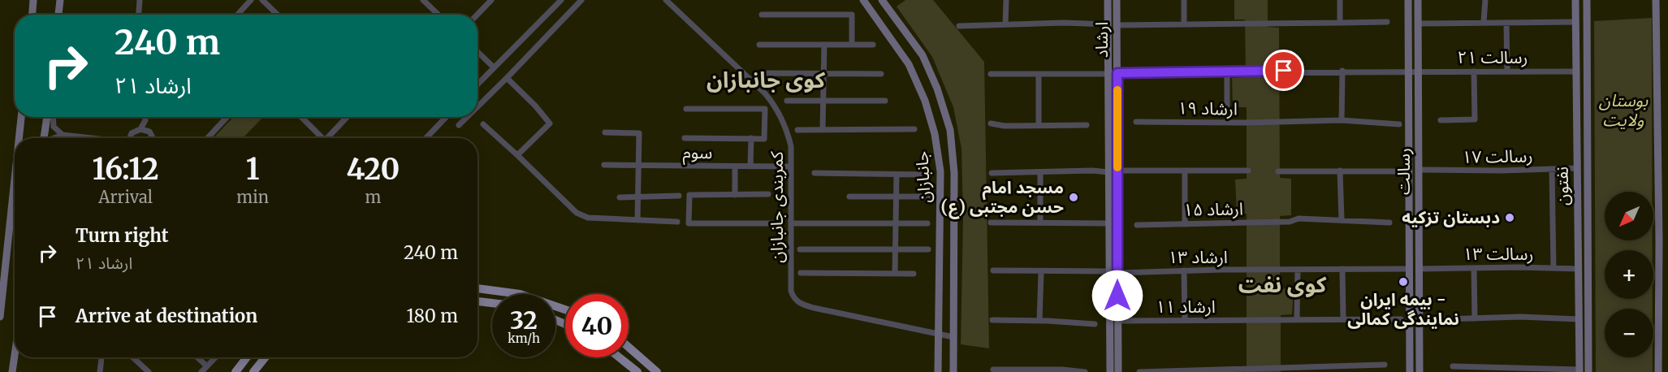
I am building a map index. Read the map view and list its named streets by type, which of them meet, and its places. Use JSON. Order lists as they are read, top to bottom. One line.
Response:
{"streets":{"street":["ارشاد","رسالت ۲۱","ارشاد ۱۹","سوم","رسالت ۱۷","رسالت","جانبازان","نفتون","کمربندی جانبازان","ارشاد ۱۵","رسالت ۱۳","ارشاد ۱۳","ارشاد ۱۱"]},"crossings":[["ارشاد","رسالت ۲۱"],["ارشاد","ارشاد ۱۳"],["ارشاد","ارشاد ۱۱"],["رسالت ۲۱","رسالت"],["رسالت ۲۱","نفتون"],["سوم","کمربندی جانبازان"],["رسالت ۱۷","رسالت"],["رسالت ۱۷","نفتون"],["رسالت","رسالت ۱۳"],["رسالت","ارشاد ۱۳"],["جانبازان","کمربندی جانبازان"],["نفتون","رسالت ۱۳"]],"districts":["کوی جانبازان","کوی نفت"],"parks":["بوستان ولایت"],"places":["مسجد امام حسن مجتبی (ع)","دبستان تزکیه","بیمه ایران - نمایندگى کمالى"],"north":"bottom left","page":{"turn":["240 m","ارشاد ۲۱"],"eta":["16:12","Arrival","1","min","420","m"],"map_buttons":["+","−"],"list":[{"name":"Turn right","note":"ارشاد ۲۱","value":"240 m"},{"name":"Arrive at destination","value":"180 m"}],"speed":"32 km/h","limit":"40"}}
